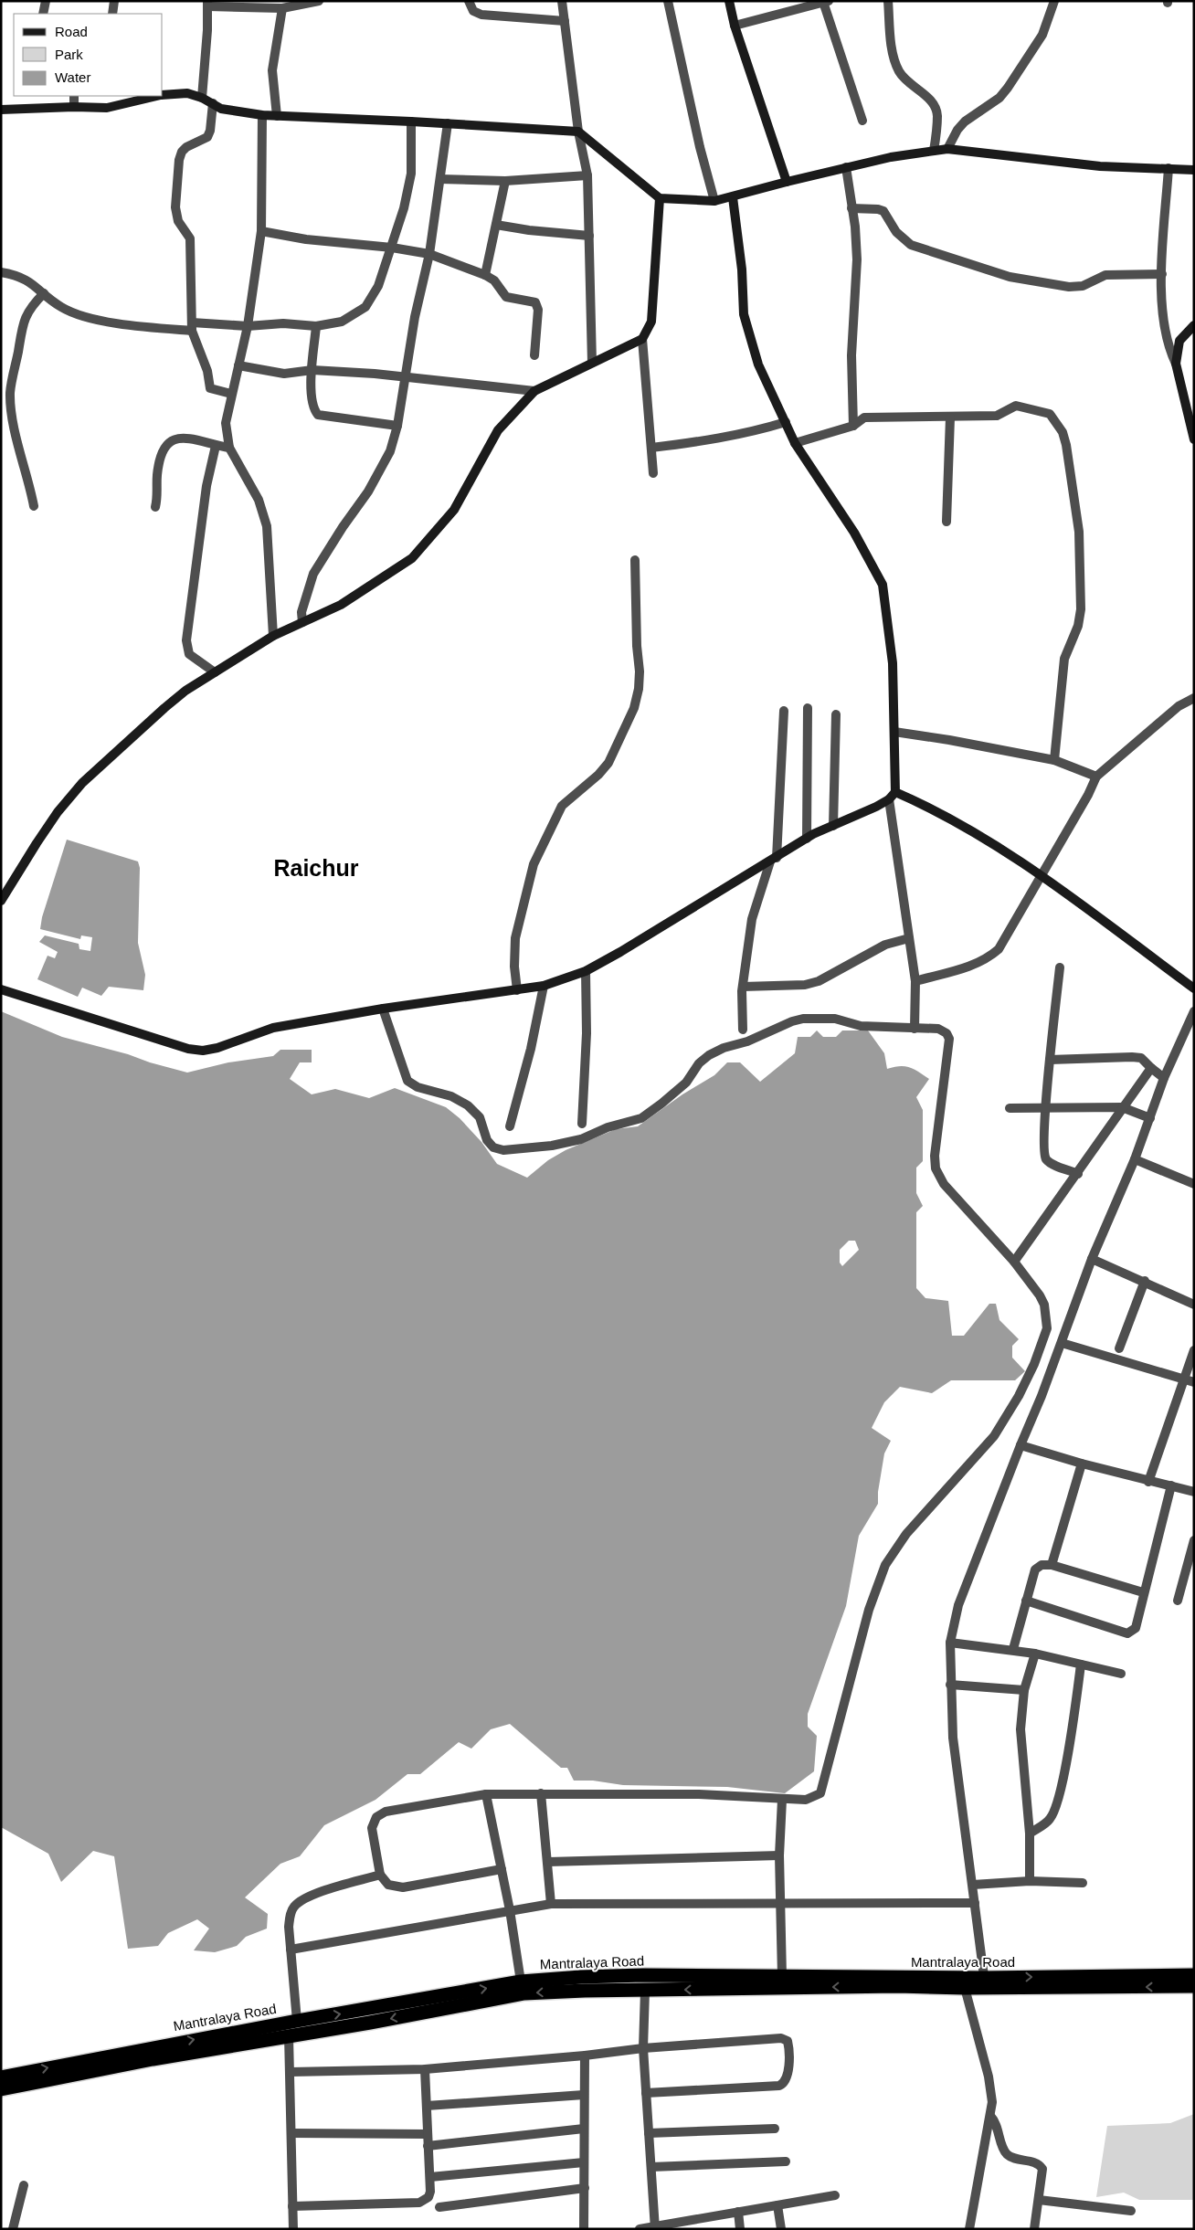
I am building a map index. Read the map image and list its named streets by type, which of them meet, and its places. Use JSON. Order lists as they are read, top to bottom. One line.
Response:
{"streets":{"highway":["Mantralaya Road"]},"districts":["Raichur"],"legend":["Road","Park","Water"]}
